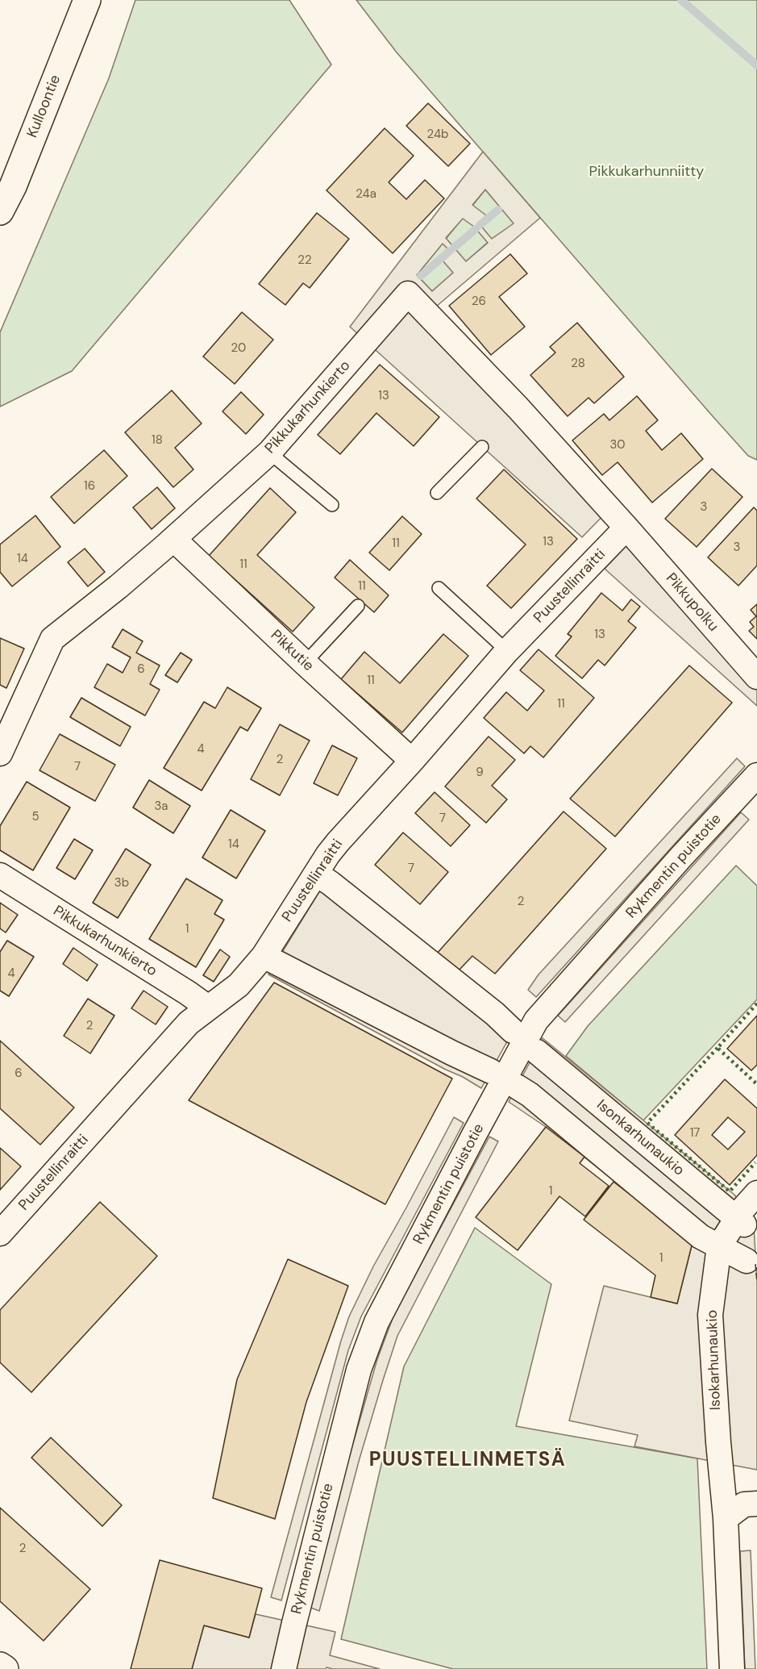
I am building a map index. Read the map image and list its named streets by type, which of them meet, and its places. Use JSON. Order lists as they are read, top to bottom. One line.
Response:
{"streets":{"main road":["Kulloontie"],"street":["Pikkukarhunkierto","Puustellinraitti","Pikkupolku","Pikkutie","Rykmentin puistotie","Isonkarhunaukio","Isokarhunaukio"]},"crossings":[["Pikkukarhunkierto","Puustellinraitti"],["Pikkukarhunkierto","Pikkupolku"],["Pikkukarhunkierto","Pikkutie"],["Puustellinraitti","Pikkupolku"],["Puustellinraitti","Pikkutie"],["Isonkarhunaukio","Isokarhunaukio"]],"districts":["PUUSTELLINMETSÄ"],"parks":["Pikkukarhunniitty"],"house_numbers":["24b","24a","22","26","20","28","13","18","30","16","3","13","11","3","14","11","11","13","6","11","11","4","2","7","9","3a","5","7","14","7","3b","2","1","4","2","6","17","1","1","2"]}
